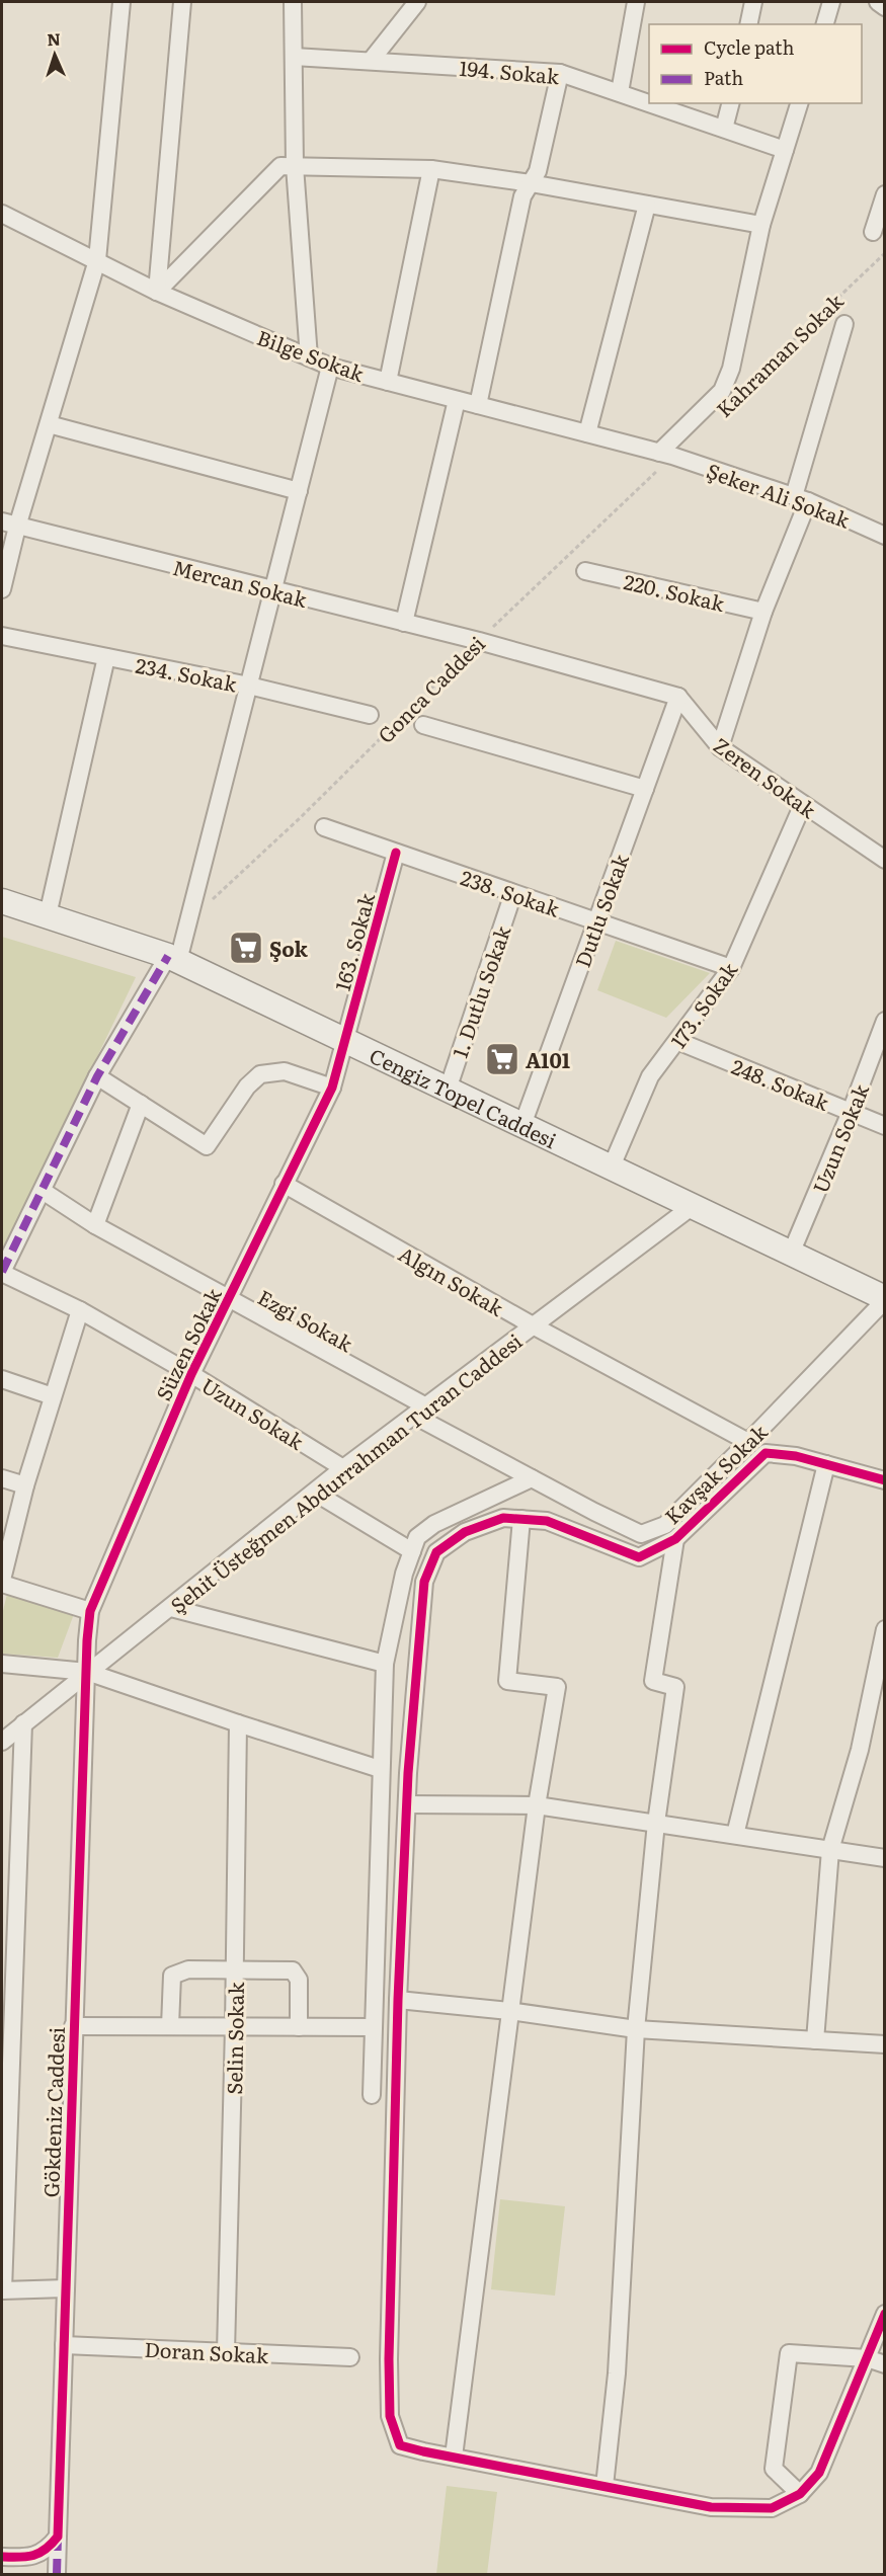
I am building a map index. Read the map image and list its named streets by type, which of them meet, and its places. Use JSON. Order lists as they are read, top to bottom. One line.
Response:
{"streets":{"main road":["Cengiz Topel Caddesi"],"street":["194. Sokak","Bilge Sokak","Şeker Ali Sokak","Mercan Sokak","220. Sokak","234. Sokak","Zeren Sokak","238. Sokak","Dutlu Sokak","163. Sokak","1. Dutlu Sokak","173. Sokak","248. Sokak","Uzun Sokak","Algın Sokak","Ezgi Sokak","Süzen Sokak","Şehit Üsteğmen Abdurrahman Turan Caddesi","Kavşak Sokak","Selin Sokak","Gökdeniz Caddesi","Doran Sokak"],"path":["Kahraman Sokak","Gonca Caddesi"]},"crossings":[["Bilge Sokak","Şeker Ali Sokak"],["Bilge Sokak","Gonca Caddesi"],["Şeker Ali Sokak","Gonca Caddesi"],["Mercan Sokak","Gonca Caddesi"],["Zeren Sokak","Dutlu Sokak"],["Zeren Sokak","173. Sokak"],["238. Sokak","Dutlu Sokak"],["238. Sokak","163. Sokak"],["238. Sokak","1. Dutlu Sokak"],["238. Sokak","173. Sokak"],["Dutlu Sokak","Cengiz Topel Caddesi"],["163. Sokak","Cengiz Topel Caddesi"],["163. Sokak","Süzen Sokak"],["1. Dutlu Sokak","Cengiz Topel Caddesi"],["173. Sokak","248. Sokak"],["173. Sokak","Cengiz Topel Caddesi"],["248. Sokak","Uzun Sokak"],["Cengiz Topel Caddesi","Uzun Sokak"],["Cengiz Topel Caddesi","Süzen Sokak"],["Cengiz Topel Caddesi","Şehit Üsteğmen Abdurrahman Turan Caddesi"],["Cengiz Topel Caddesi","Kavşak Sokak"],["Uzun Sokak","Süzen Sokak"],["Uzun Sokak","Şehit Üsteğmen Abdurrahman Turan Caddesi"],["Algın Sokak","Süzen Sokak"],["Algın Sokak","Şehit Üsteğmen Abdurrahman Turan Caddesi"],["Algın Sokak","Kavşak Sokak"],["Ezgi Sokak","Süzen Sokak"],["Ezgi Sokak","Şehit Üsteğmen Abdurrahman Turan Caddesi"],["Ezgi Sokak","Kavşak Sokak"],["Süzen Sokak","Şehit Üsteğmen Abdurrahman Turan Caddesi"],["Süzen Sokak","Gökdeniz Caddesi"],["Şehit Üsteğmen Abdurrahman Turan Caddesi","Kavşak Sokak"],["Şehit Üsteğmen Abdurrahman Turan Caddesi","Gökdeniz Caddesi"],["Selin Sokak","Doran Sokak"],["Gökdeniz Caddesi","Doran Sokak"]],"places":{"supermarket":["Şok","A101"]},"legend":["Cycle path","Path"],"north":"top"}
